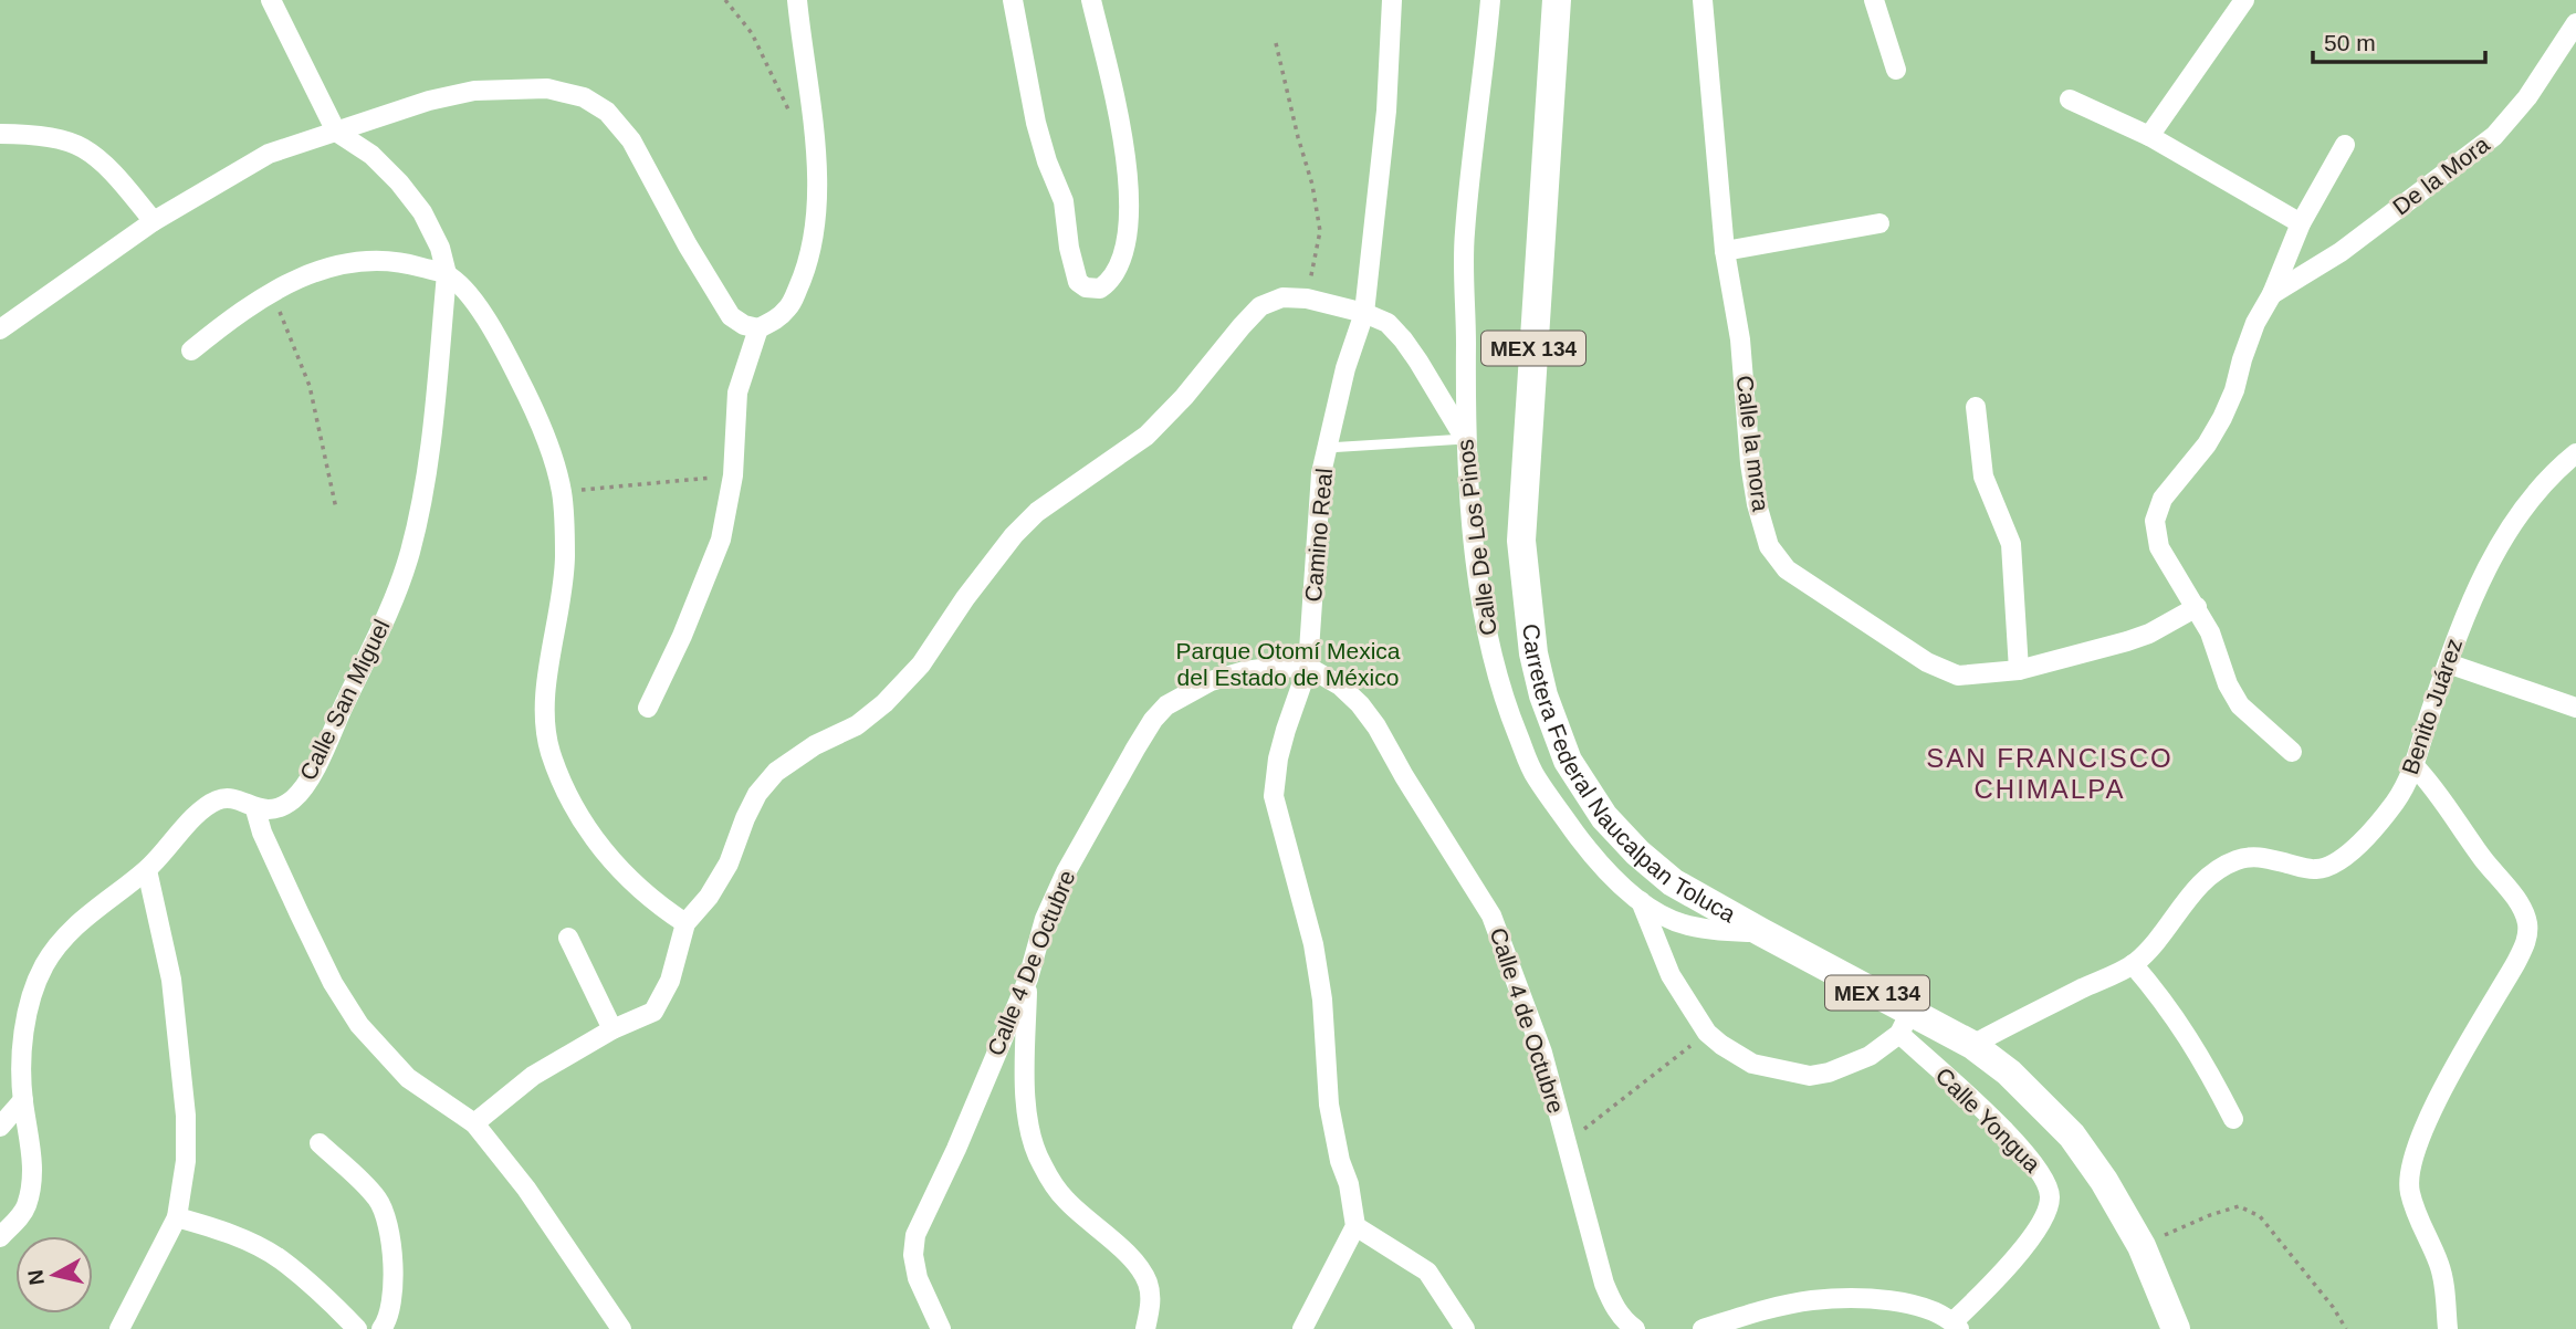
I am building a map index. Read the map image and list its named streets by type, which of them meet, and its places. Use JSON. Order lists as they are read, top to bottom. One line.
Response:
{"streets":{"main road":["MEX 134","Carretera Federal Naucalpan Toluca"],"street":["De la Mora","Calle la mora","Camino Real","Calle De Los Pinos","Calle San Miguel","Benito Juárez","Calle 4 De Octubre","Calle 4 de Octubre","Calle Yongua"]},"crossings":[["Camino Real","Calle 4 De Octubre"],["Camino Real","Calle 4 de Octubre"],["Calle De Los Pinos","Carretera Federal Naucalpan Toluca"],["Benito Juárez","Carretera Federal Naucalpan Toluca"],["Carretera Federal Naucalpan Toluca","Calle Yongua"],["Calle 4 De Octubre","Calle 4 de Octubre"]],"districts":["SAN FRANCISCO CHIMALPA"],"parks":["Parque Otomí Mexica del Estado de México"],"scale_bar":"50 m","north":"left"}
